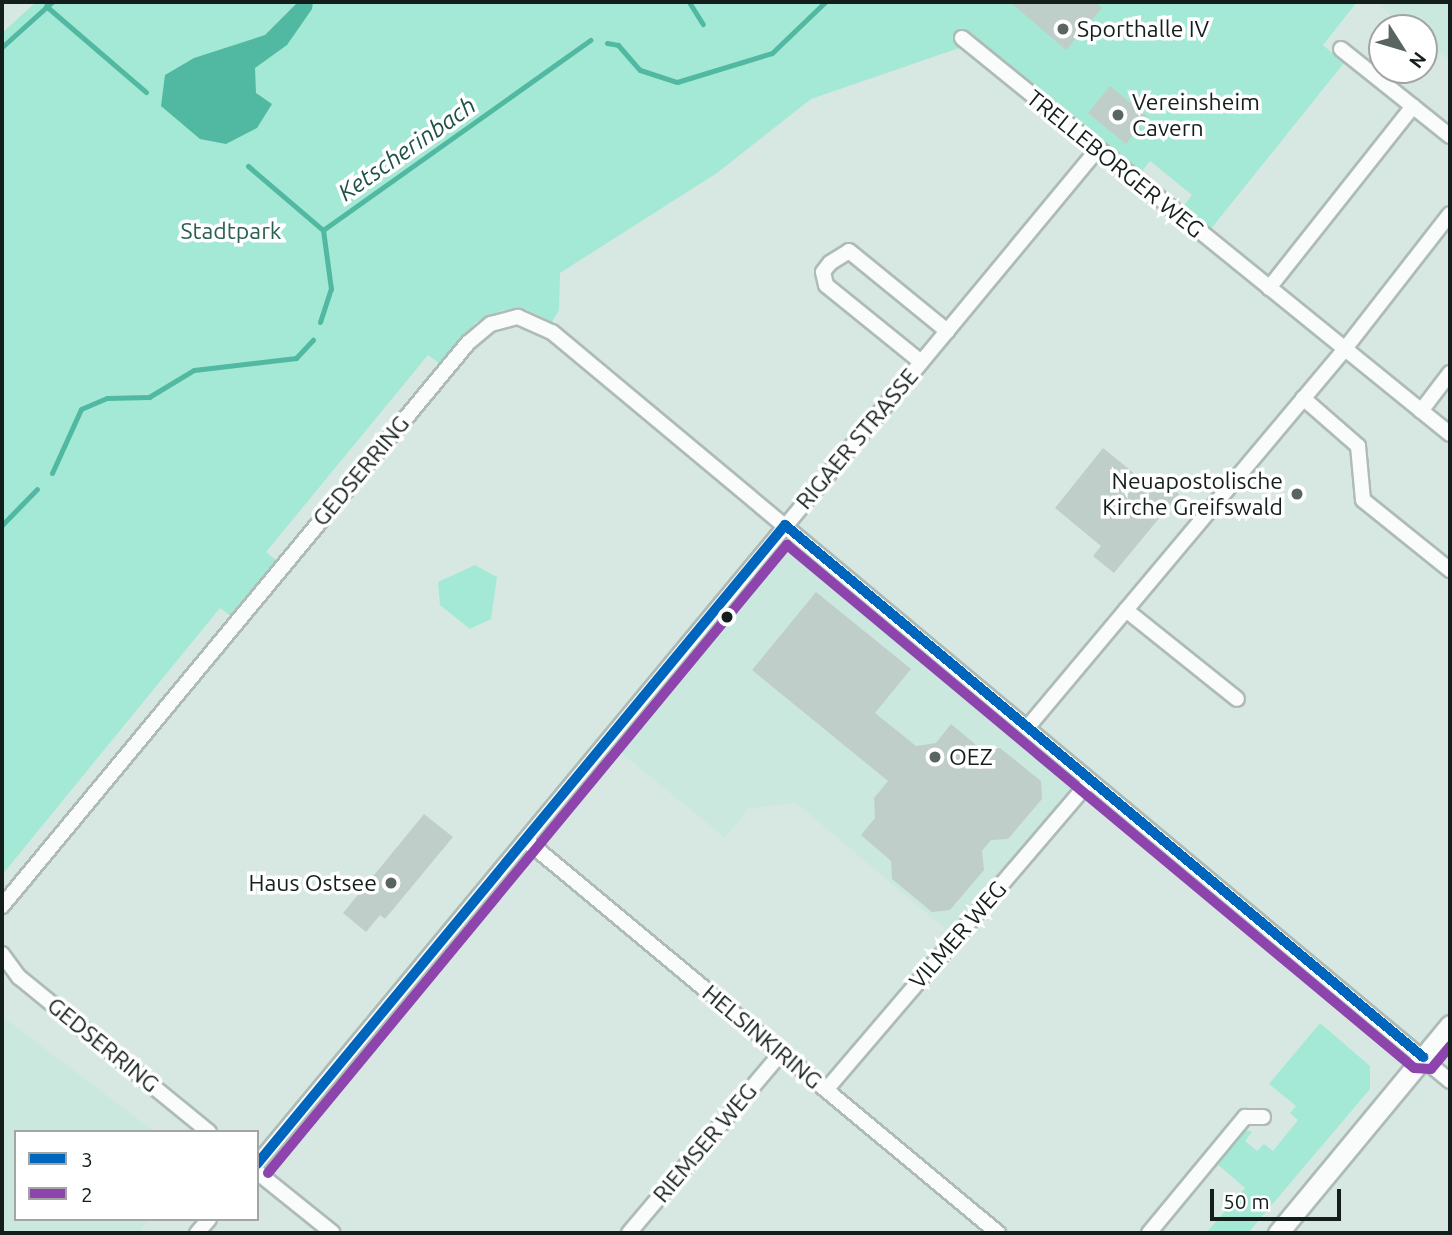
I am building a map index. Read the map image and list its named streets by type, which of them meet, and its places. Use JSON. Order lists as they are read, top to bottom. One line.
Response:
{"streets":{"street":["TRELLEBORGER WEG","RIGAER STRASSE","GEDSERRING","VILMER WEG","HELSINKIRING","RIEMSER WEG"]},"crossings":[["TRELLEBORGER WEG","RIGAER STRASSE"],["RIGAER STRASSE","GEDSERRING"],["RIGAER STRASSE","HELSINKIRING"],["GEDSERRING","VILMER WEG"],["VILMER WEG","HELSINKIRING"],["HELSINKIRING","RIEMSER WEG"]],"water":["Ketscherinbach"],"parks":["Stadtpark"],"places":["Sporthalle IV","Vereinsheim Cavern","Neuapostolische Kirche Greifswald","OEZ","Haus Ostsee"],"lines":["transit line 3","transit line 2"],"legend":["3","2"],"scale_bar":"50 m","north":"bottom right"}
